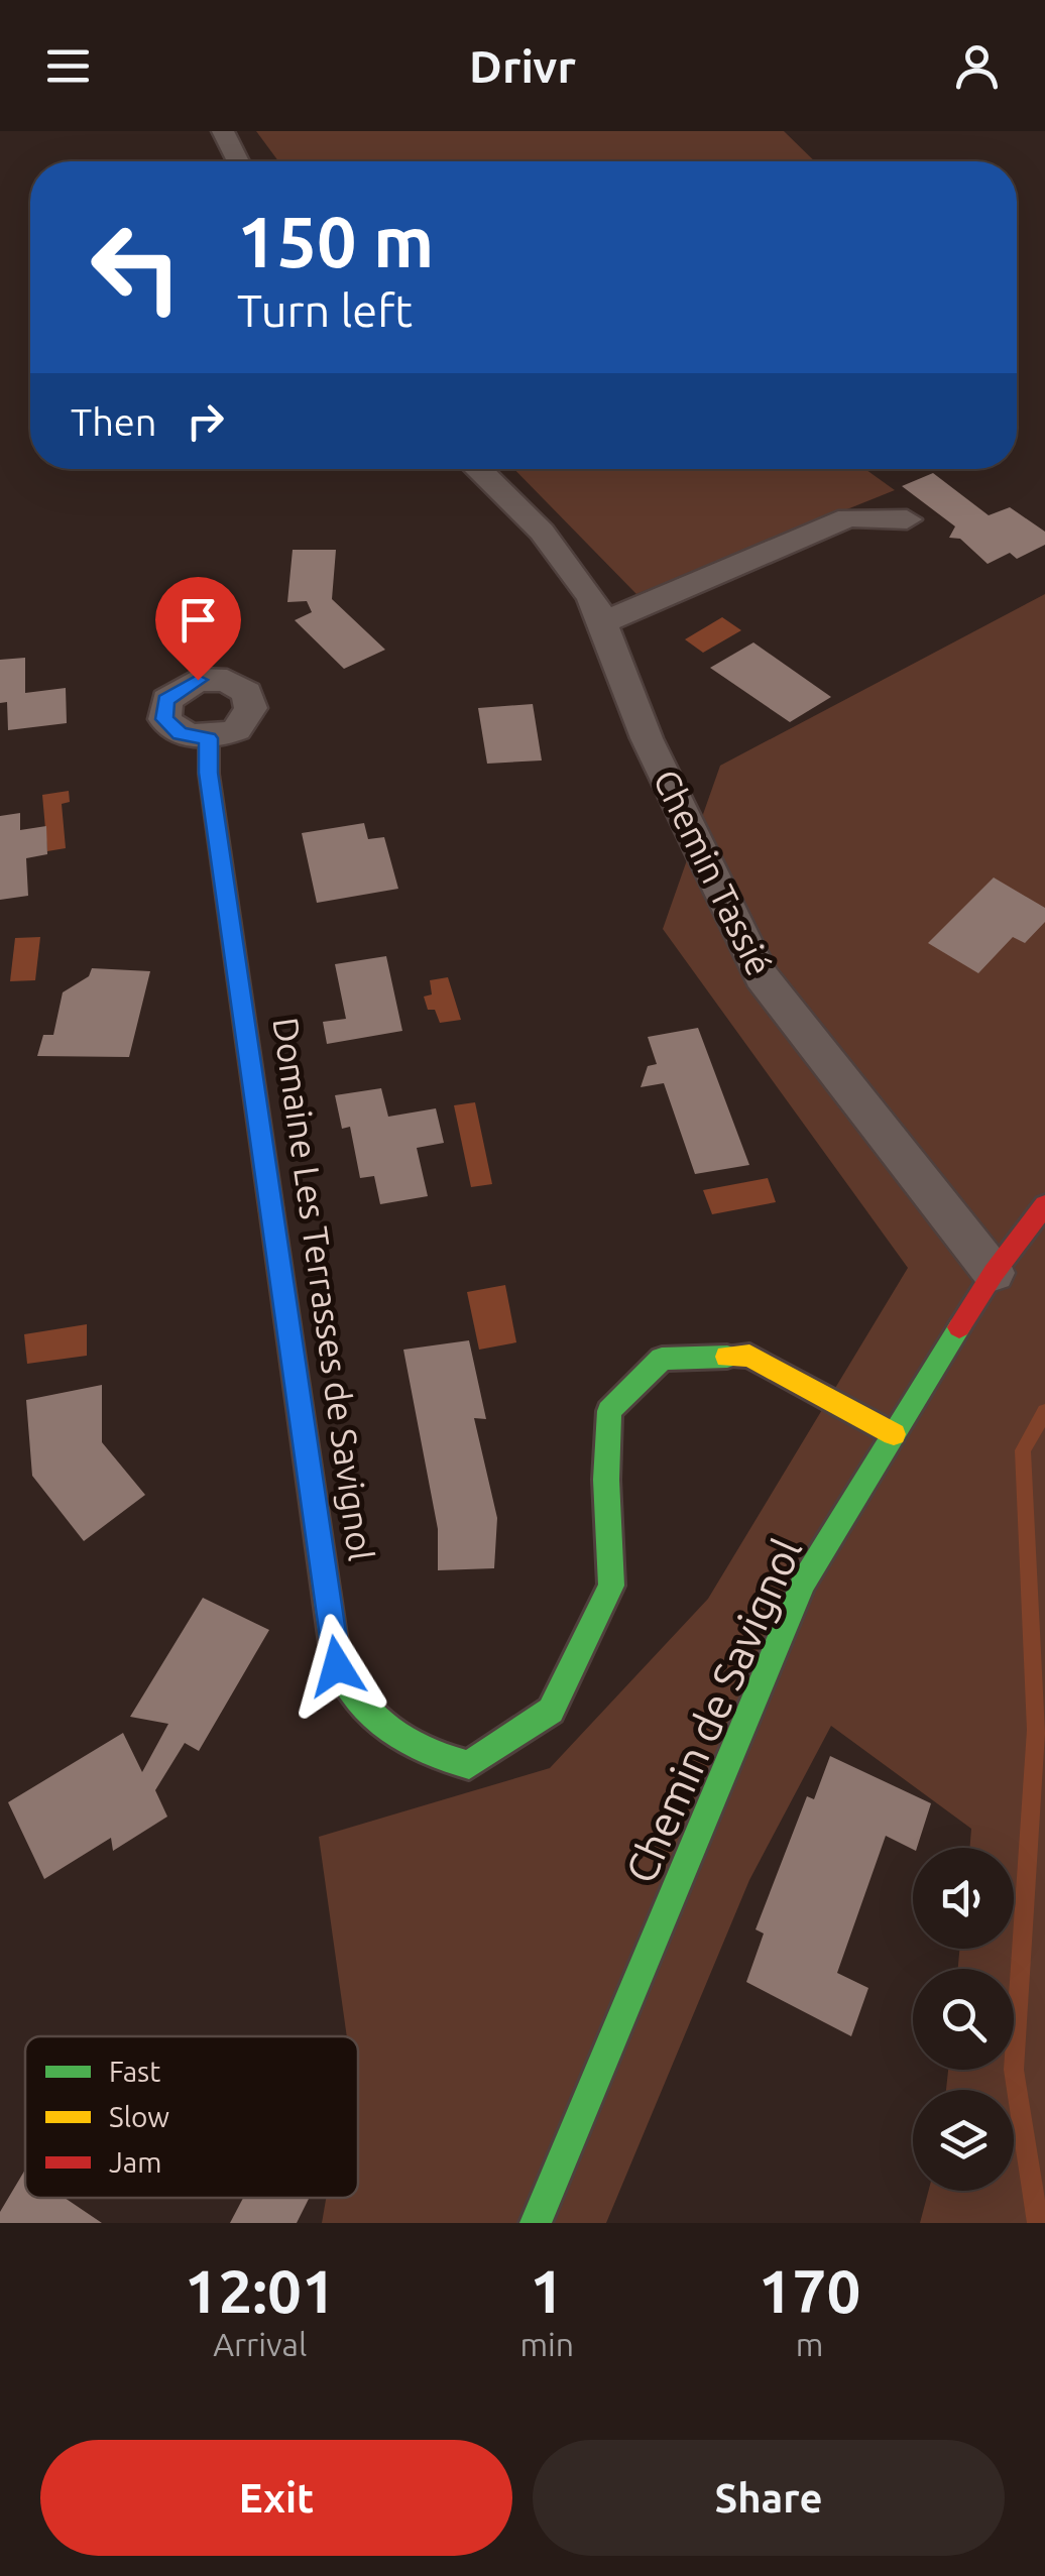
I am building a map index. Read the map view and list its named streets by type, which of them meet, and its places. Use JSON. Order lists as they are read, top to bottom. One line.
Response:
{"streets":{"street":["Chemin Tassié","Domaine Les Terrasses de Savignol","Chemin de Savignol"]},"crossings":[["Chemin Tassié","Chemin de Savignol"],["Domaine Les Terrasses de Savignol","Chemin de Savignol"]],"legend":["Fast","Slow","Jam"],"page":{"header":"Drivr","turn":["150 m","Turn left"],"then":"Then","eta":["12:01","Arrival","1","min","170","m"],"buttons":["Exit","Share"]}}
